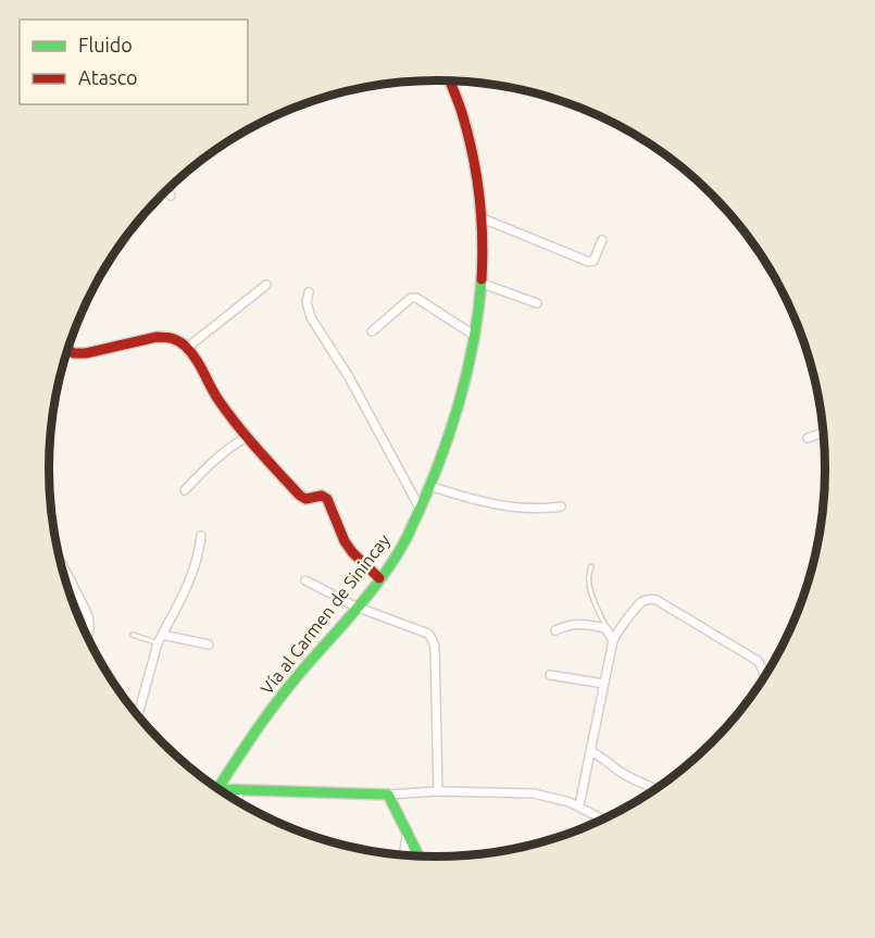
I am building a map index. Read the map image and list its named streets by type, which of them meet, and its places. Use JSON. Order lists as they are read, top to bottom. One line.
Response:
{"streets":{"street":["Vía al Carmen de Sinincay"]},"legend":["Fluido","Atasco"]}
